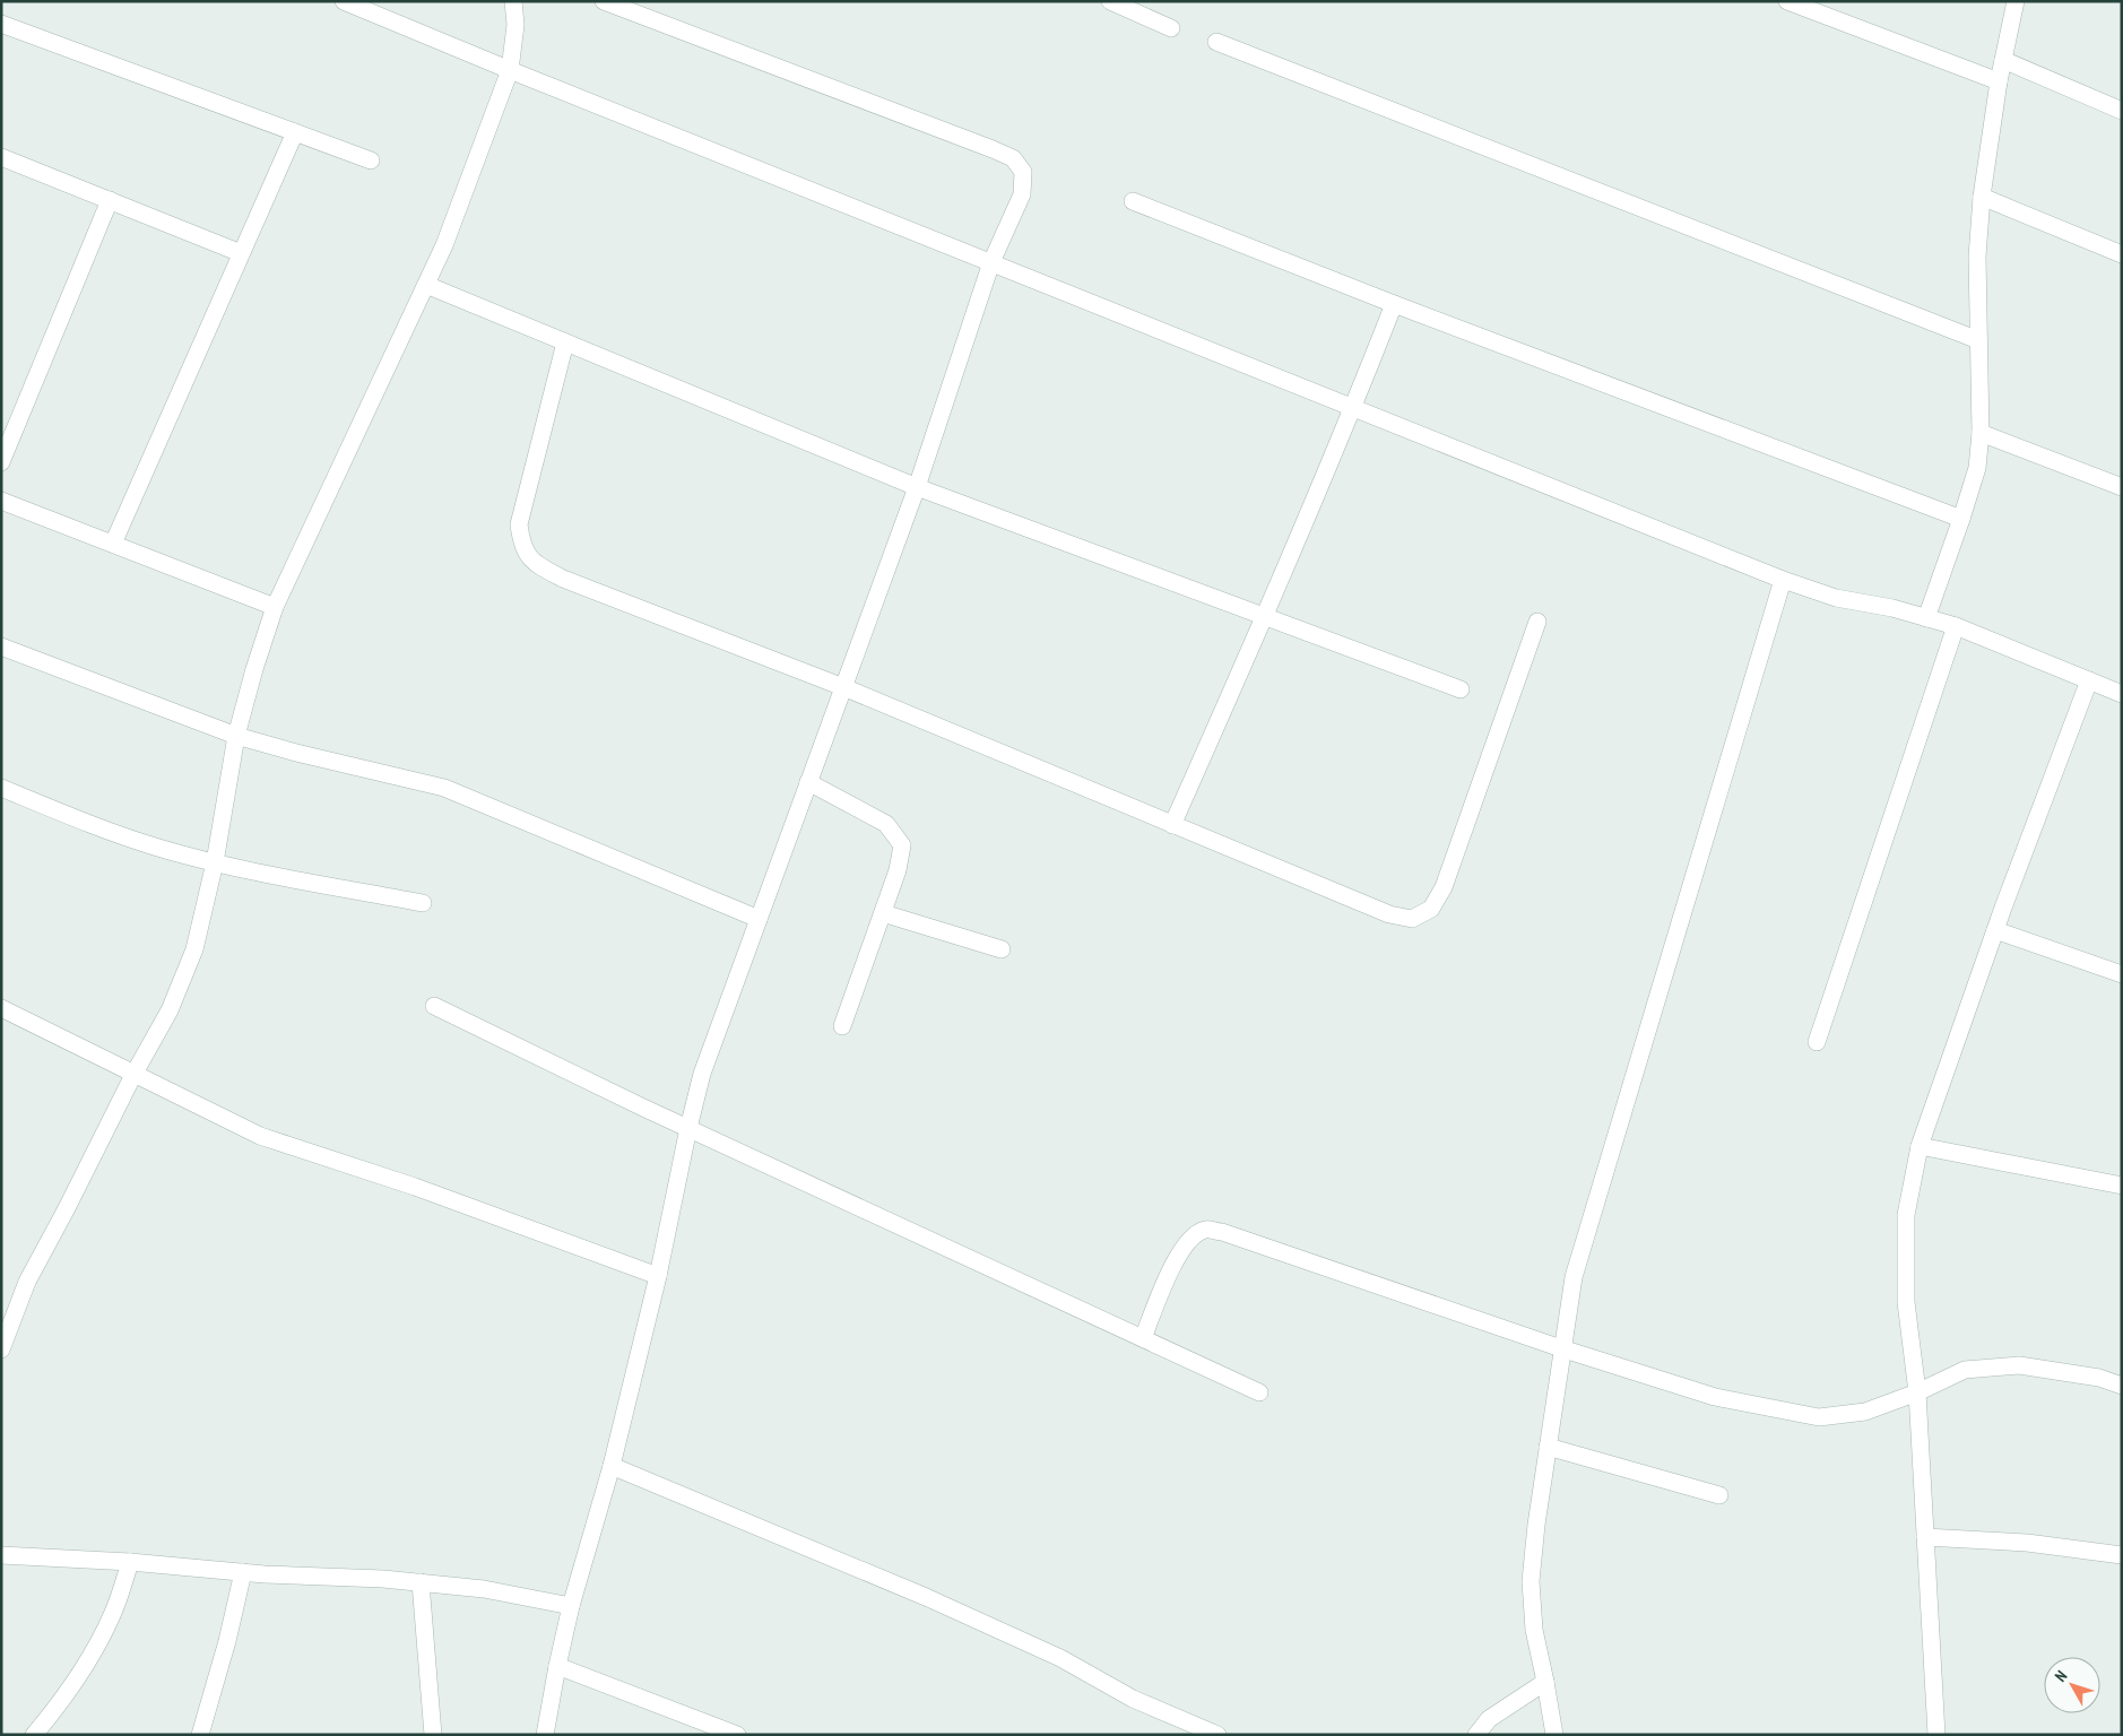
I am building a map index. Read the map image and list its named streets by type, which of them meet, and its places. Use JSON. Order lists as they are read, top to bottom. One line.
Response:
{"north":"top left"}
